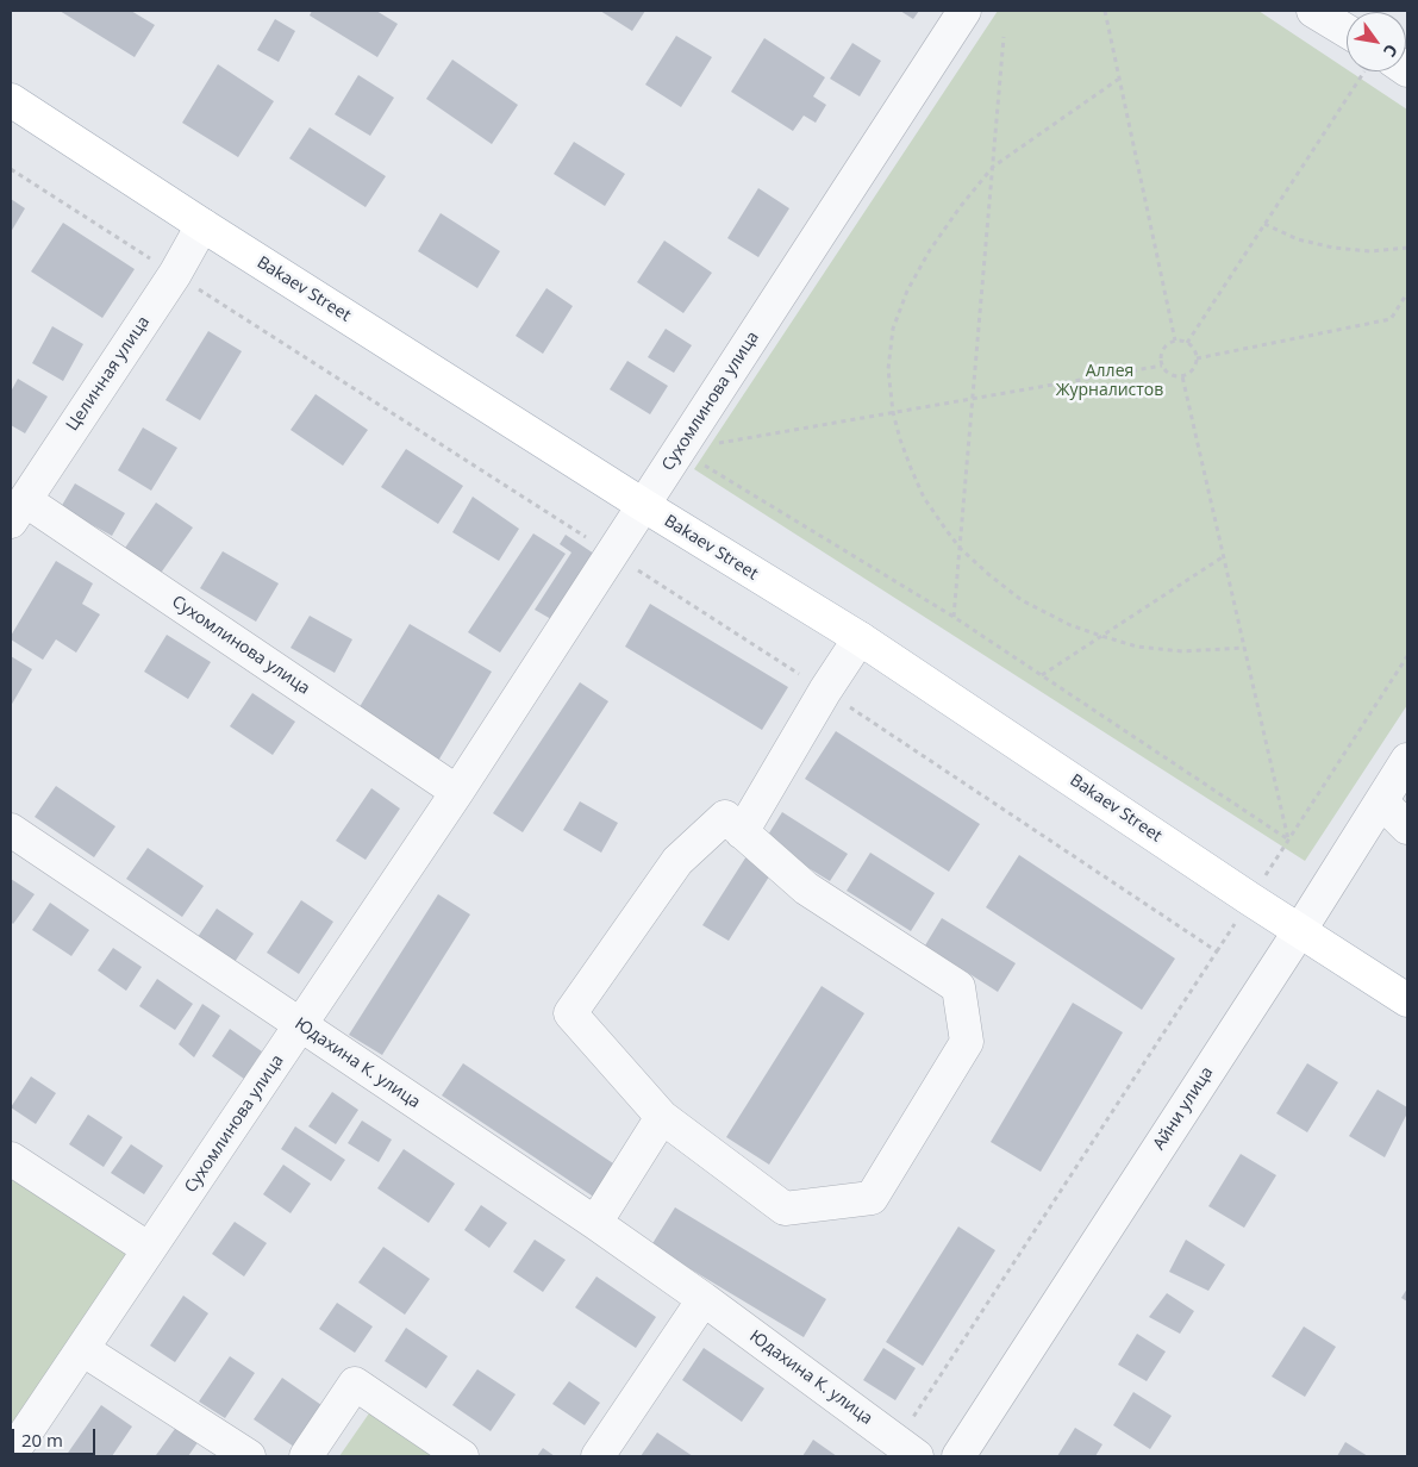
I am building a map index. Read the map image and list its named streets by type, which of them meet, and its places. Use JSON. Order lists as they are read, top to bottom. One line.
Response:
{"streets":{"main road":["Bakaev Street"],"street":["Целинная улица","Сухомлинова улица","Юдахина К. улица","Айни улица"]},"crossings":[["Bakaev Street","Целинная улица"],["Bakaev Street","Сухомлинова улица"],["Bakaev Street","Айни улица"],["Целинная улица","Сухомлинова улица"],["Сухомлинова улица","Юдахина К. улица"]],"parks":["Аллея Журналистов"],"scale_bar":"20 m","north":"bottom right"}
